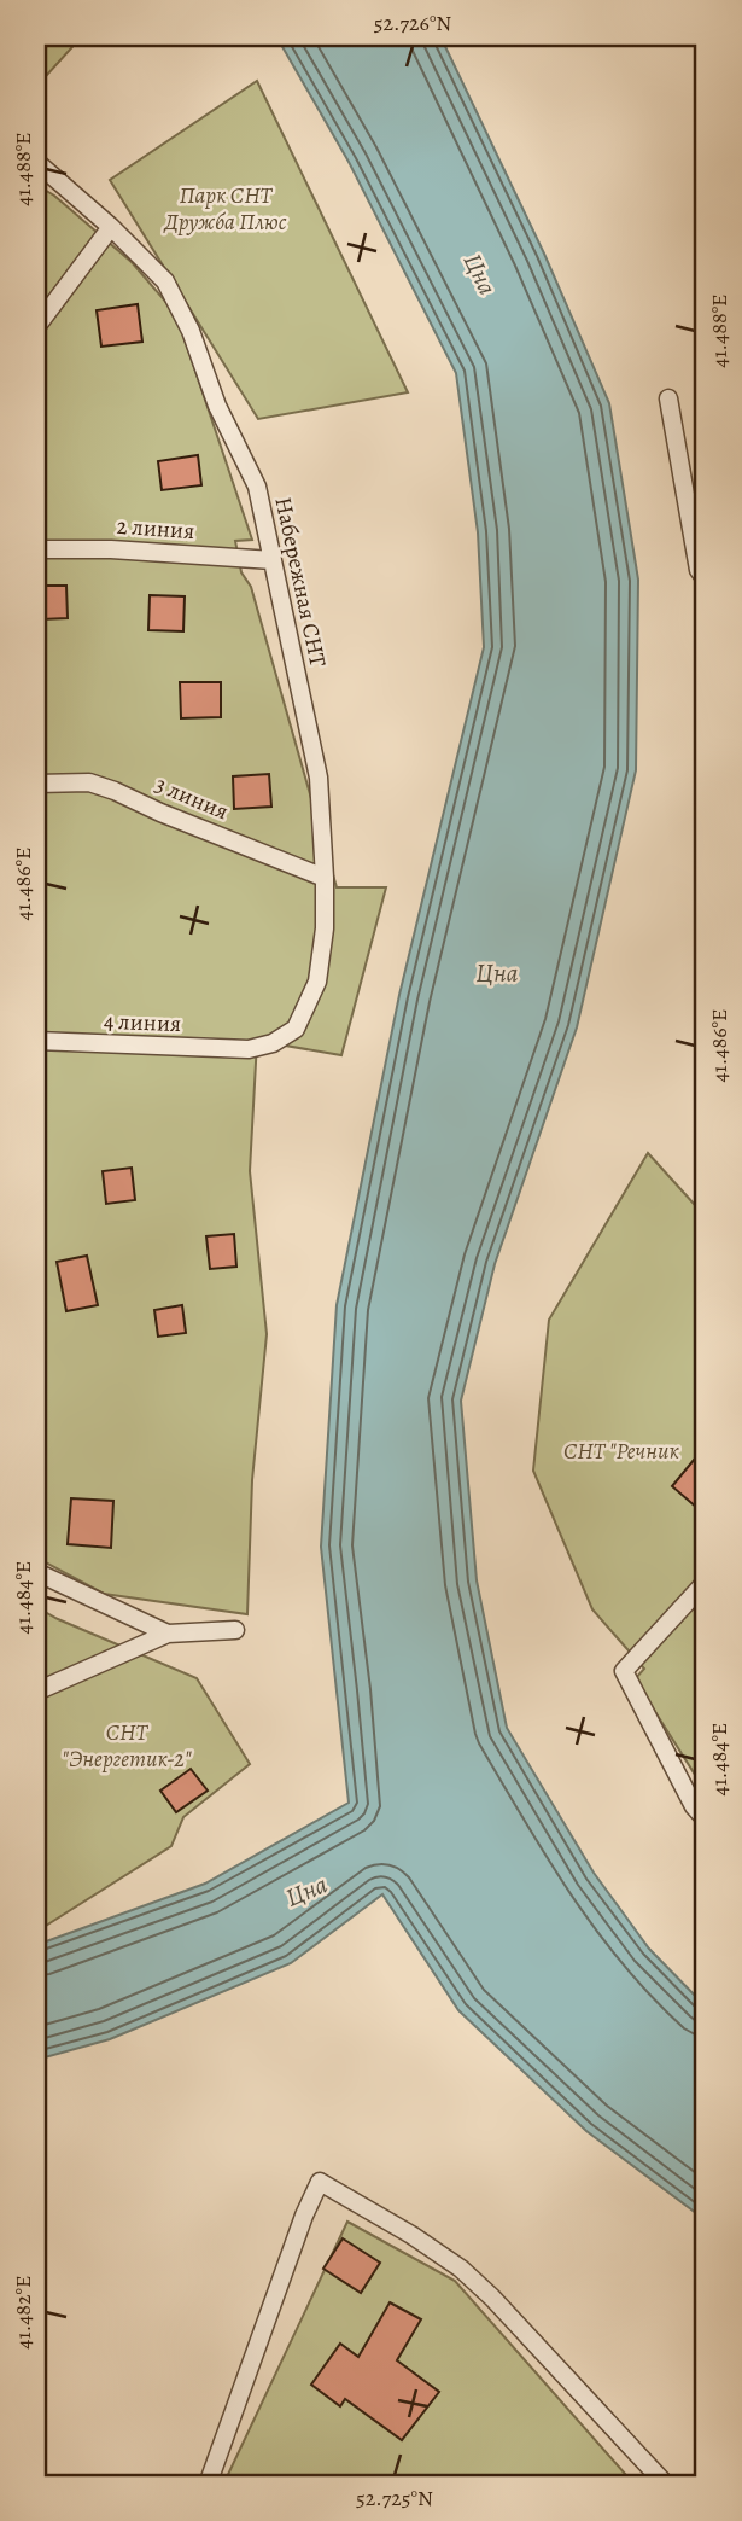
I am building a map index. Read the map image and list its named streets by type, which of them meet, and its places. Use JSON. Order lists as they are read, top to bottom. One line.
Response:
{"streets":{"lane":["2 линия","Набережная СНТ","3 линия","4 линия"]},"crossings":[["2 линия","Набережная СНТ"],["Набережная СНТ","3 линия"],["Набережная СНТ","4 линия"]],"water":["Цна"],"parks":["Парк СНТ Дружба Плюс","СНТ \"Речник","СНТ \"Энергетик-2\""],"coordinates":["52.726°N","41.488°E","41.486°E","41.484°E","41.482°E","52.725°N"]}
